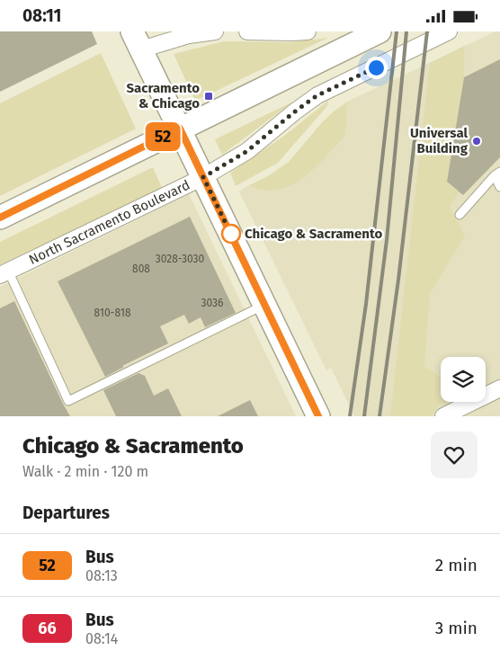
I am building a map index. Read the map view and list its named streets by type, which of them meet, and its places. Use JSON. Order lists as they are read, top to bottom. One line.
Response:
{"streets":{"street":["North Sacramento Boulevard"]},"places":{"transit":["Sacramento & Chicago"],"other":["Universal Building","Chicago & Sacramento"]},"lines":["bus line 52"],"house_numbers":["3028-3030","808","3036","810-818"],"page":{"status":"08:11","on_map":"52","heading":[["Chicago & Sacramento","Walk · 2 min · 120 m"],"Departures"],"list":[{"mark":"52","name":"Bus","note":"08:13","value":"2 min"},{"mark":"66","name":"Bus","note":"08:14","value":"3 min"}]}}
